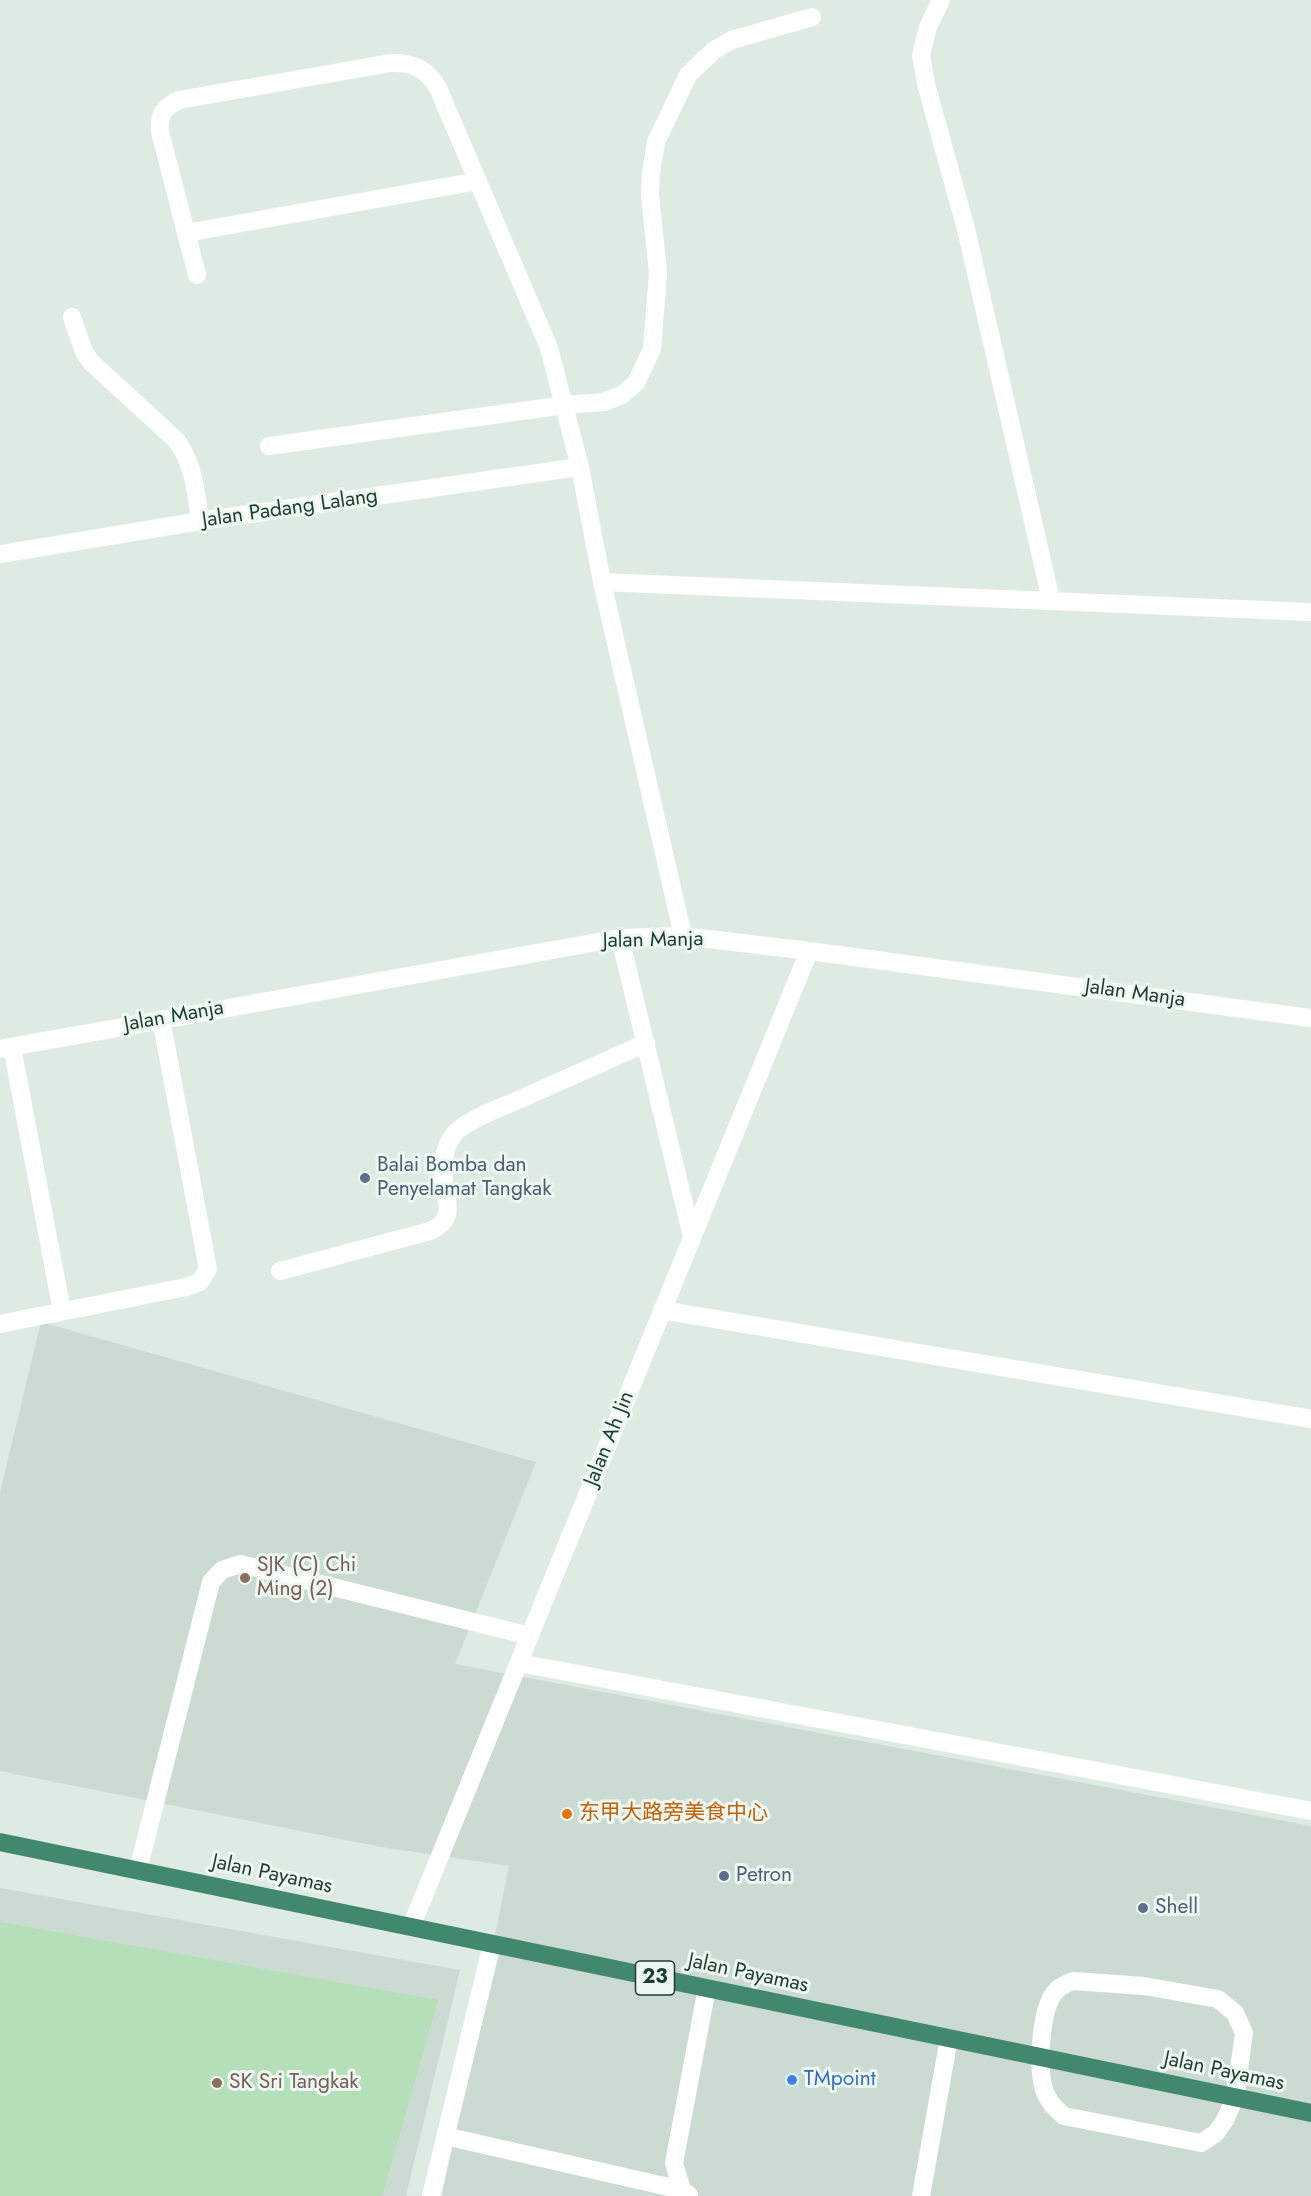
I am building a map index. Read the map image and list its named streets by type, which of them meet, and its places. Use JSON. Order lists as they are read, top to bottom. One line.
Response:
{"streets":{"highway":["Jalan Payamas","23"],"street":["Jalan Padang Lalang","Jalan Manja","Jalan Ah Jin"]},"crossings":[["Jalan Manja","Jalan Ah Jin"],["Jalan Ah Jin","Jalan Payamas"]],"places":["Balai Bomba dan Penyelamat Tangkak","SJK (C) Chi Ming (2)","东甲大路旁美食中心","Petron","Shell","TMpoint","SK Sri Tangkak"]}
